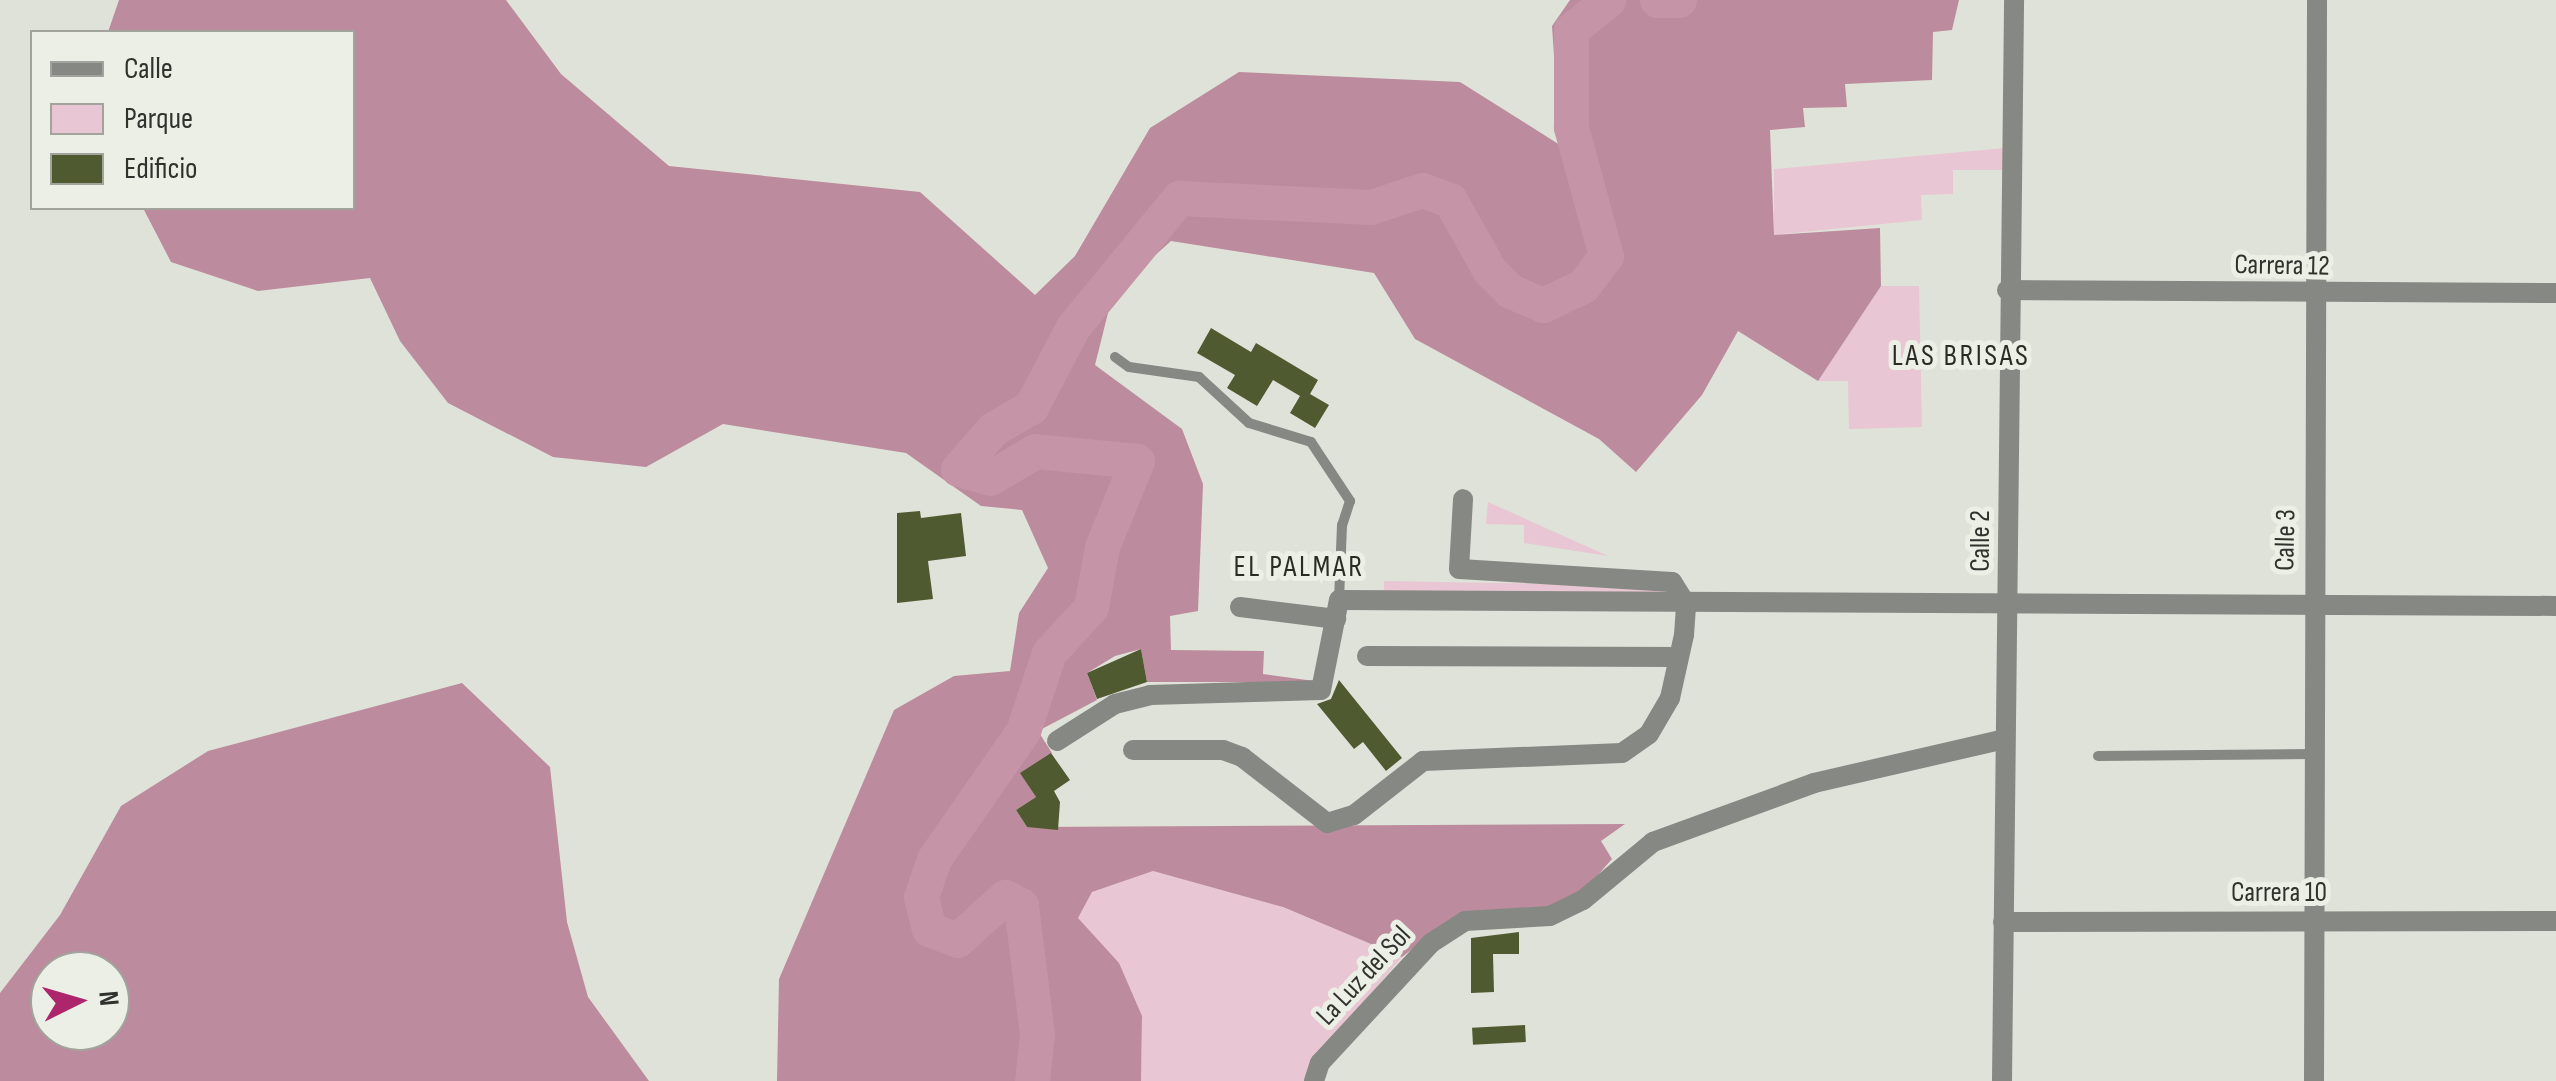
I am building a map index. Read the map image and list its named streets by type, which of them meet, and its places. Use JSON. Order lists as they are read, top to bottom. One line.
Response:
{"streets":{"street":["Carrera 12","Calle 3","Calle 2","Carrera 10","La Luz del Sol"]},"crossings":[["Carrera 12","Calle 3"],["Carrera 12","Calle 2"],["Calle 3","Carrera 10"],["Calle 2","Carrera 10"],["Calle 2","La Luz del Sol"]],"districts":["LAS BRISAS","EL PALMAR"],"legend":["Calle","Parque","Edificio"],"north":"right"}
